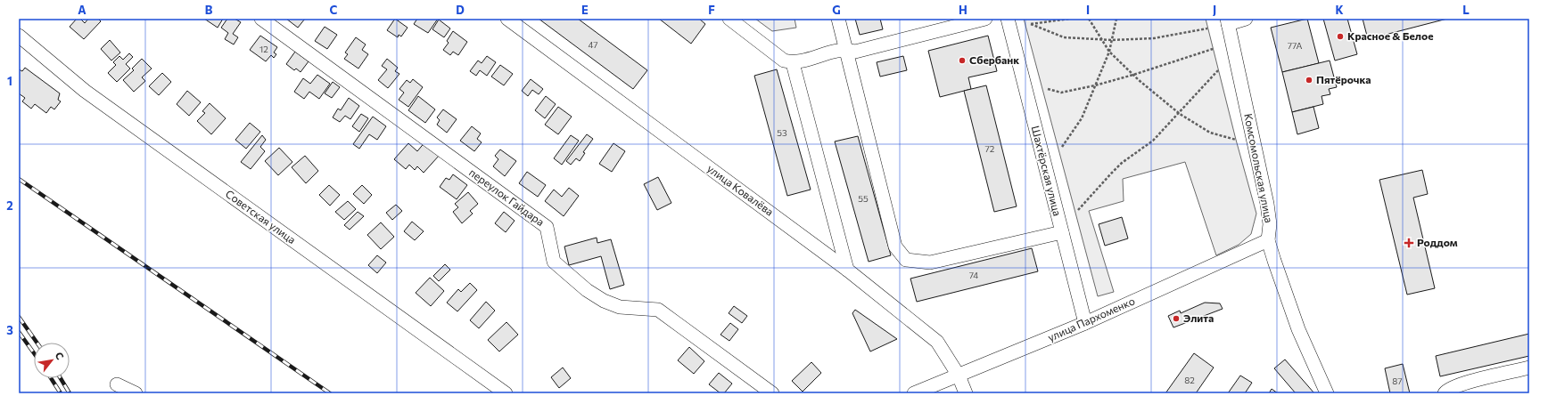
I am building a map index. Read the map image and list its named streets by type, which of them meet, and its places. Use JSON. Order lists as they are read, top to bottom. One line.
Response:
{"streets":{"street":["Комсомольская улица","Шахтёрская улица","улица Ковалёва","переулок Гайдара","Советская улица","улица Пархоменко"]},"crossings":[["Комсомольская улица","улица Пархоменко"],["Шахтёрская улица","улица Пархоменко"],["улица Ковалёва","улица Пархоменко"]],"places":{"other":["Красное & Белое","Сбербанк","Пятёрочка","Элита"],"health":["Роддом"]},"house_numbers":["47","77А","12","53","72","55","74","82","87"],"north":"top right","grid":{"columns":["A","B","C","D","E","F","G","H","I","J","K","L"],"rows":["1","2","3"]}}
